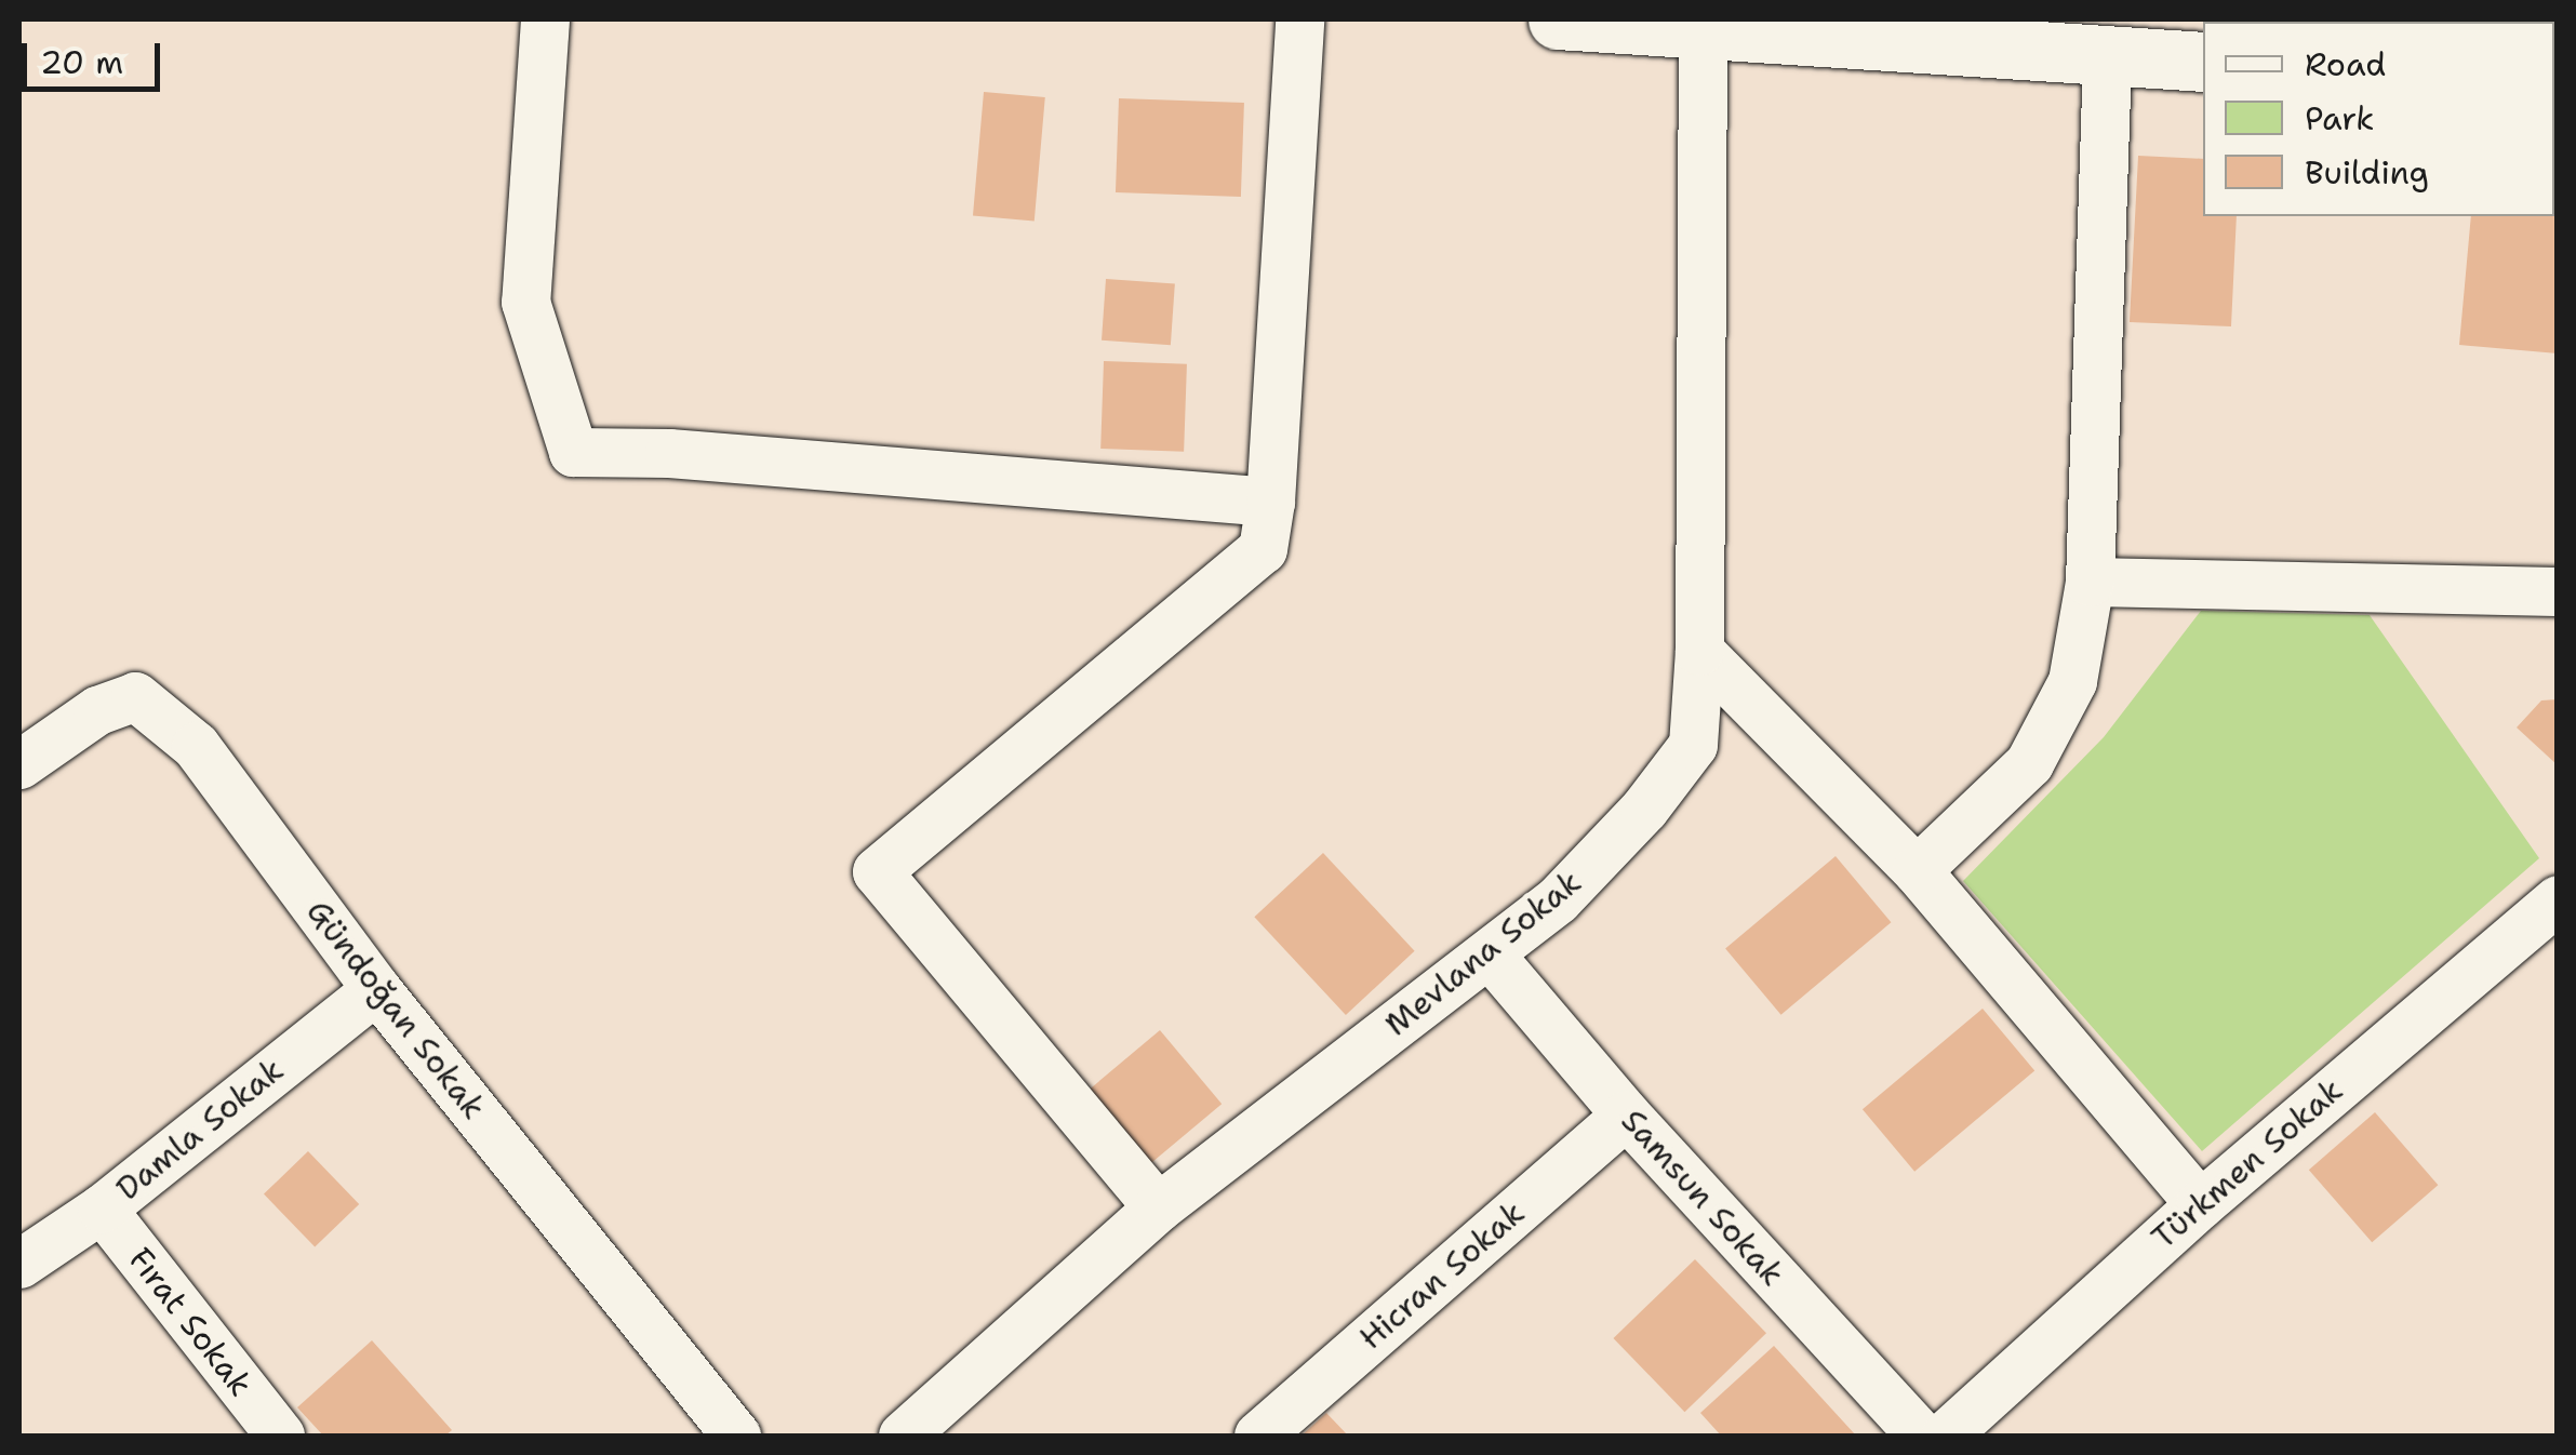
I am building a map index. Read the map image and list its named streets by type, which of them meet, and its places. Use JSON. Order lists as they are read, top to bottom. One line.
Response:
{"streets":{"street":["Mevlana Sokak","Gündoğan Sokak","Damla Sokak","Türkmen Sokak","Samsun Sokak","Hicran Sokak","Fırat Sokak"]},"crossings":[["Mevlana Sokak","Samsun Sokak"],["Gündoğan Sokak","Damla Sokak"],["Damla Sokak","Fırat Sokak"],["Samsun Sokak","Hicran Sokak"]],"legend":["Road","Park","Building"],"scale_bar":"20 m"}
